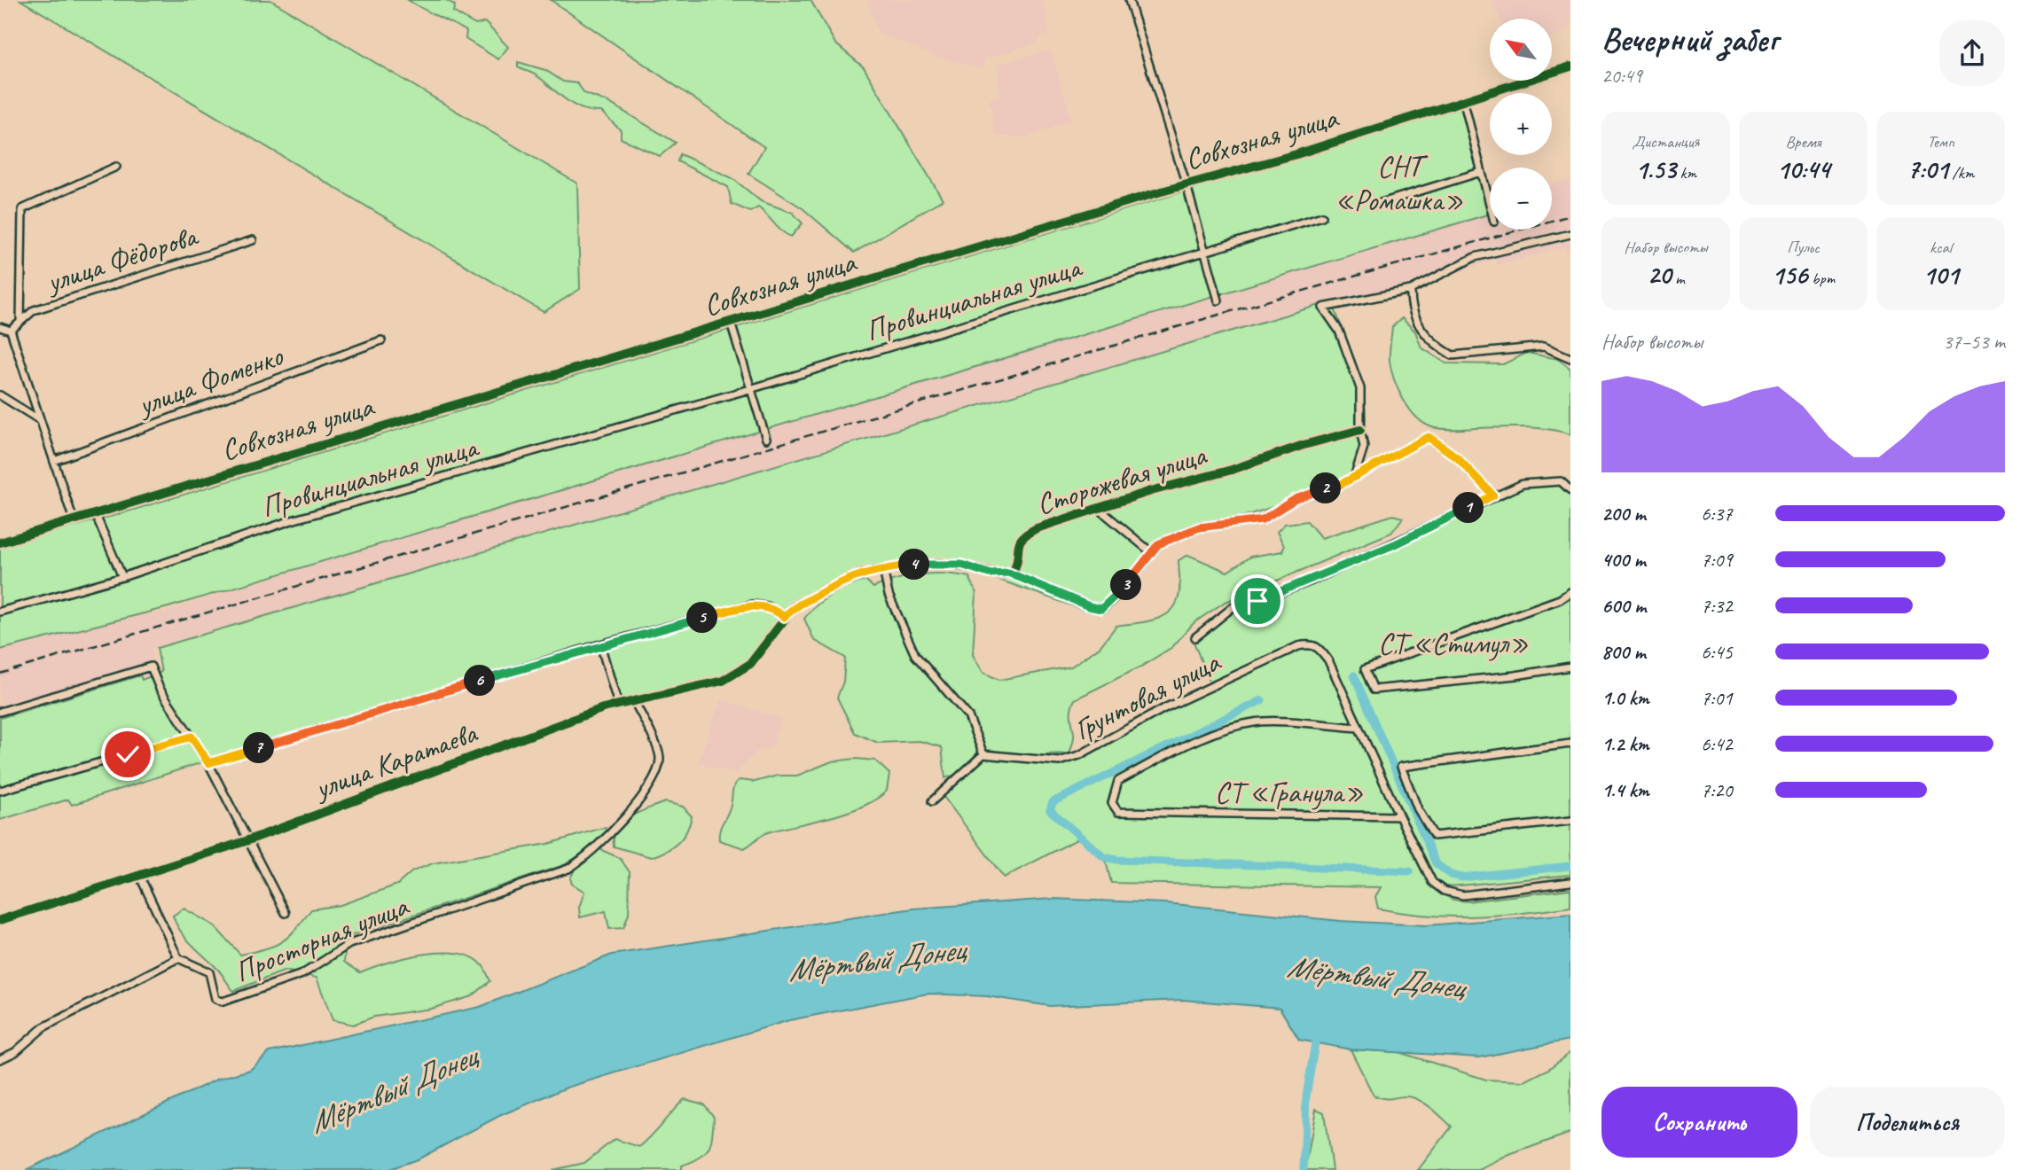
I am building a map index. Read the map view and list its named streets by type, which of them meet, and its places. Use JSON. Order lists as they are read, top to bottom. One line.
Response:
{"streets":{"street":["Совхозная улица","улица Фёдорова","Провинциальная улица","улица Фоменко","Сторожевая улица","Грунтовая улица","улица Каратаева","Просторная улица"]},"crossings":[["улица Каратаева","Просторная улица"]],"water":["Мёртвый Донец"],"parks":["СНТ «Ромашка»","СТ «Стимул»","СТ «Гранула»"],"north":"top left","page":{"heading":["Вечерний забег","20:49"],"map_buttons":["+","−"],"stats":[["Дистанция","1.53 km"],["Время","10:44"],["Темп","7:01 /km"],["Набор высоты","20 m"],["Пульс","156 bpm"],["kcal","101"]],"chart":["Набор высоты","37–53 m"],"pins":["2","1","4","3","5","6","7"],"list":[{"name":"200 m","note":"6:37"},{"name":"400 m","note":"7:09"},{"name":"600 m","note":"7:32"},{"name":"800 m","note":"6:45"},{"name":"1.0 km","note":"7:01"},{"name":"1.2 km","note":"6:42"},{"name":"1.4 km","note":"7:20"}],"buttons":["Сохранить","Поделиться"]}}
